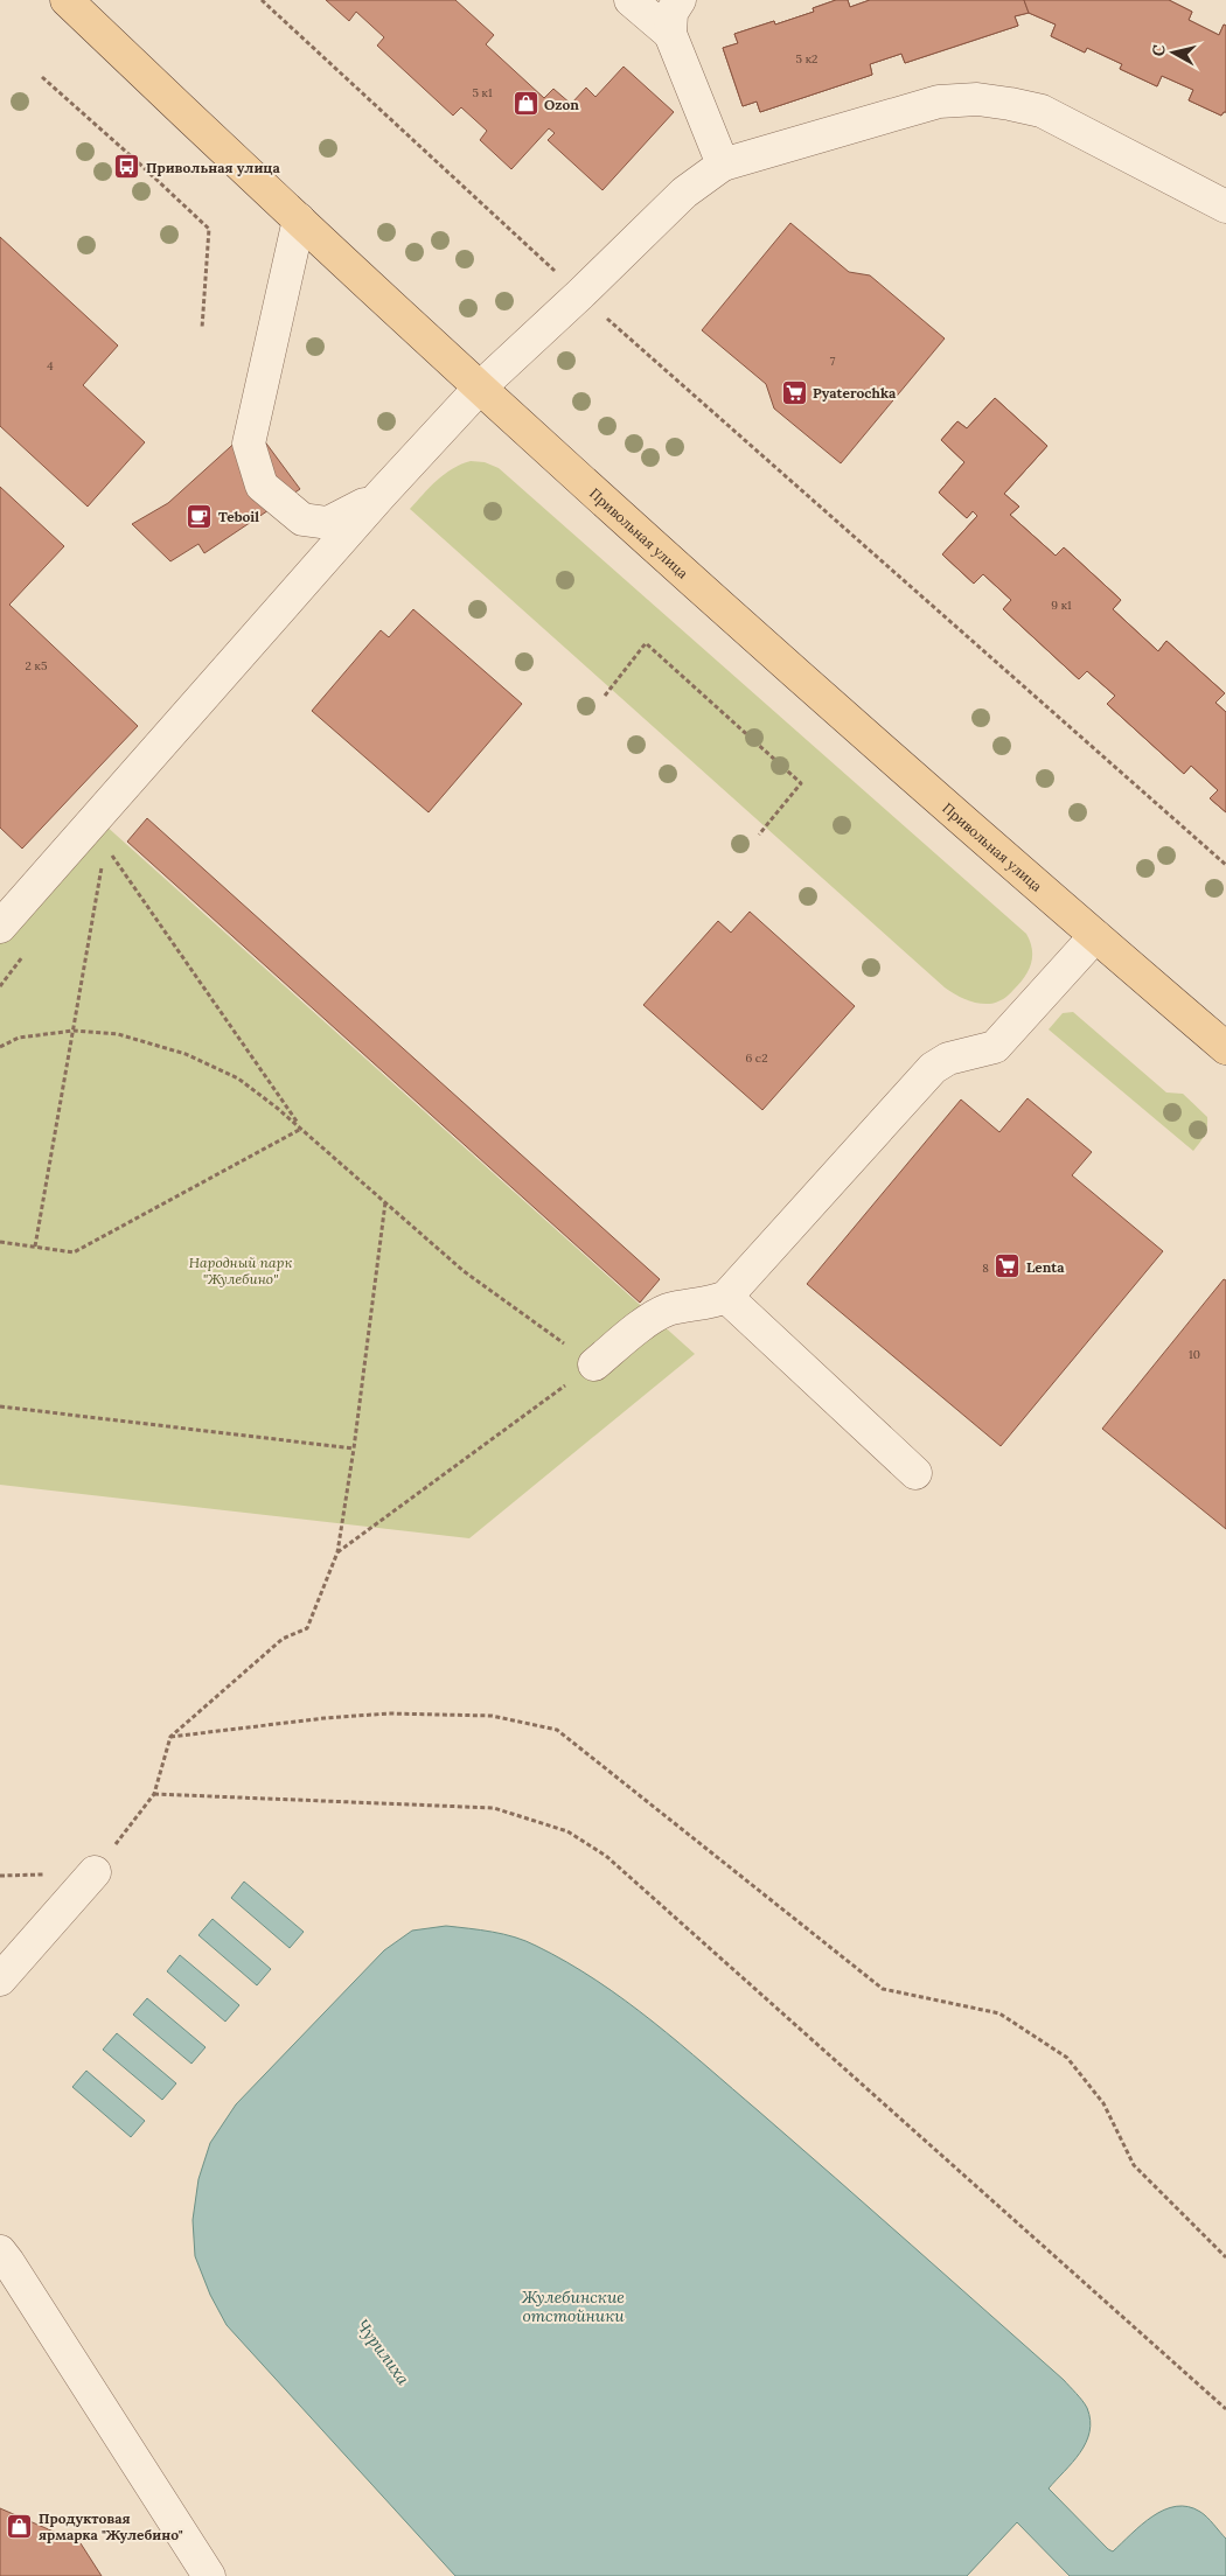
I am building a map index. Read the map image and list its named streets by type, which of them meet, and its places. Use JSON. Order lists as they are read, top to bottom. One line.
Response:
{"streets":{"main road":["Привольная улица"]},"water":["Жулебинские отстойники","Чурилиха"],"parks":["Народный парк \"Жулебино\""],"places":{"shop":["Ozon","Продуктовая ярмарка \"Жулебино\""],"bus stop":["Привольная улица"],"supermarket":["Pyaterochka","Lenta"],"cafe":["Teboil"]},"house_numbers":["5 к2","5 к1","7","4","9 к1","2 к5","6 с2","8","10"],"north":"left"}
